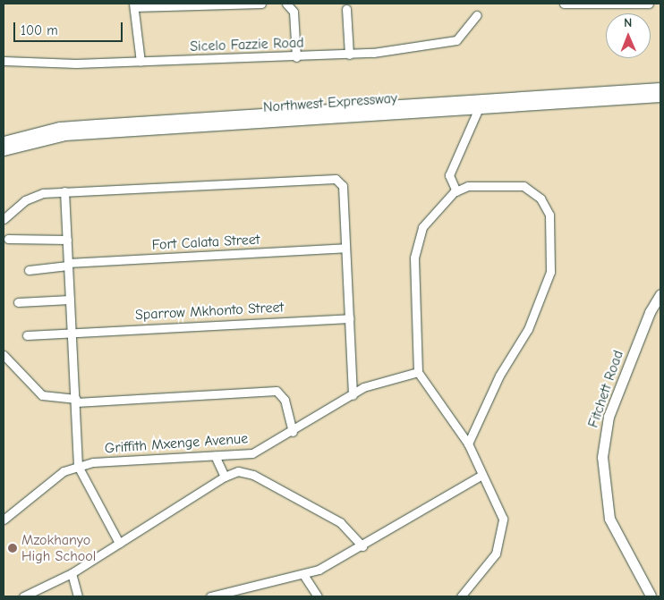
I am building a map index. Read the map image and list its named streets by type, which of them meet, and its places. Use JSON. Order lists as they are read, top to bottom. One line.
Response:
{"streets":{"main road":["Northwest Expressway","Fitchett Road"],"street":["Sicelo Fazzie Road","Fort Calata Street","Sparrow Mkhonto Street","Griffith Mxenge Avenue"]},"places":["Mzokhanyo High School"],"scale_bar":"100 m","north":"top"}
